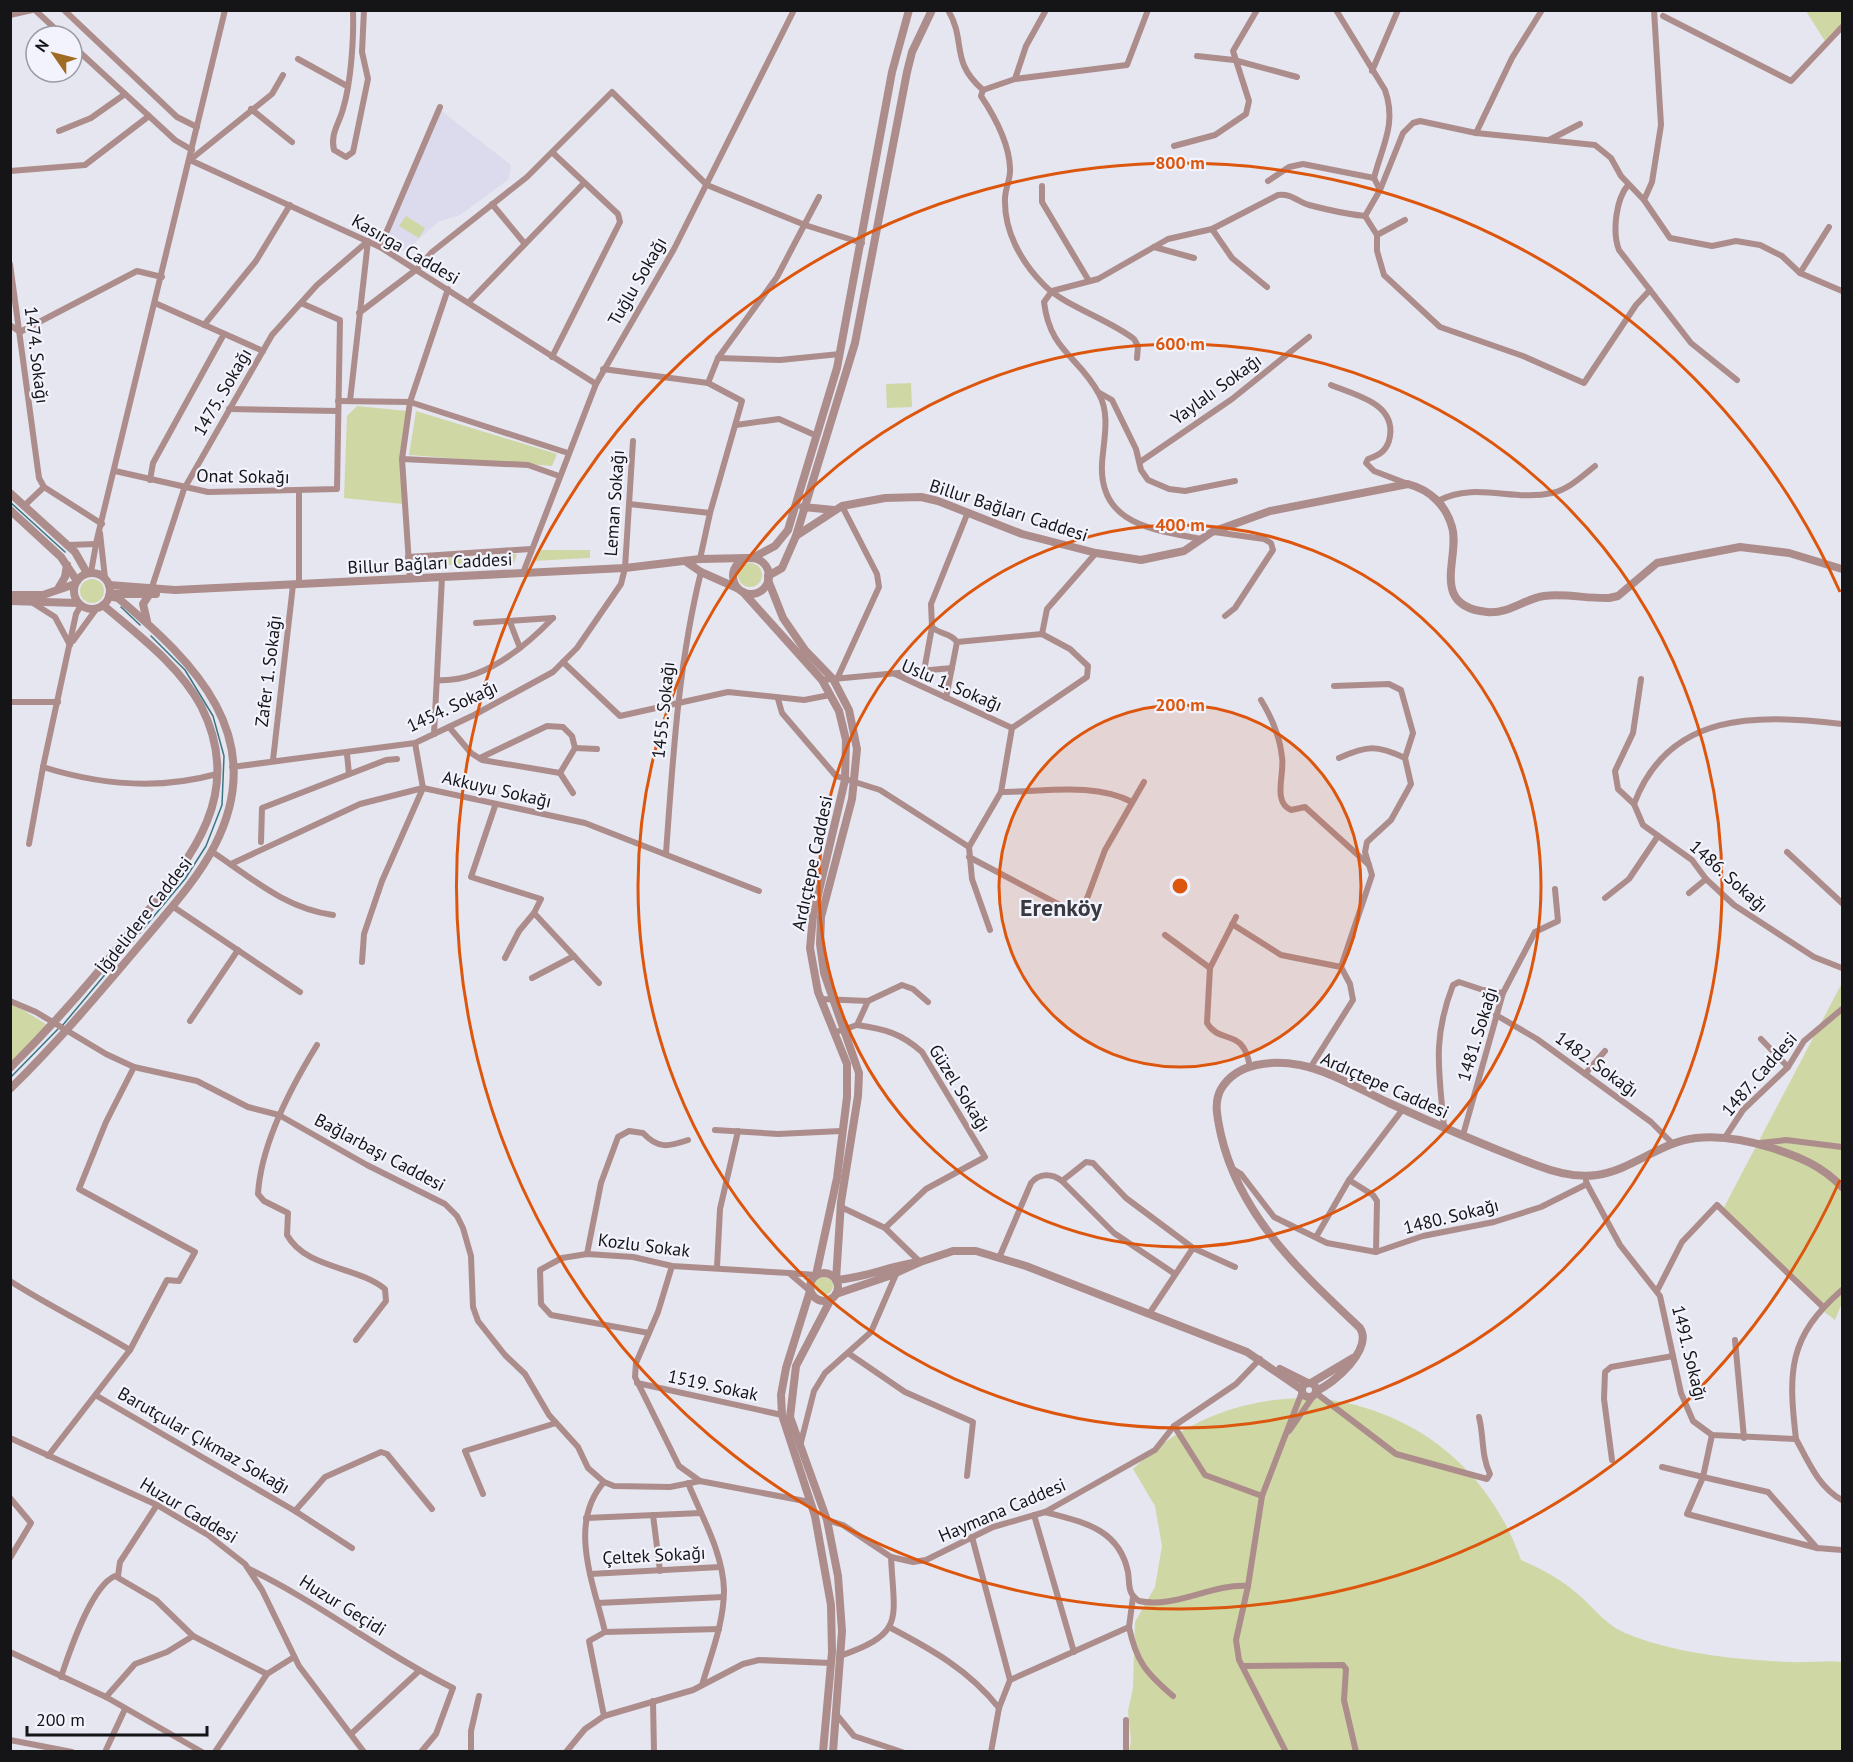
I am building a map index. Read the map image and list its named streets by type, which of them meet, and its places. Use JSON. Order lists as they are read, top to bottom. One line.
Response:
{"streets":{"street":["Kasırga Caddesi","Tuğlu Sokağı","1474. Sokağı","Yaylalı Sokağı","1475. Sokağı","Onat Sokağı","Leman Sokağı","Billur Bağları Caddesi","Zafer 1. Sokağı","Uslu 1. Sokağı","1454. Sokağı","1455. Sokağı","Akkuyu Sokağı","Ardıçtepe Caddesi","1486. Sokağı","İğdelidere Caddesi","1481. Sokağı","1482. Sokağı","1487. Caddesi","Güzel Sokağı","Bağlarbaşı Caddesi","1480. Sokağı","Kozlu Sokak","1491. Sokağı","1519. Sokak","Barutçular Çıkmaz Sokağı","Huzur Caddesi","Haymana Caddesi","Çeltek Sokağı","Huzur Geçidi"]},"crossings":[["Kasırga Caddesi","Tuğlu Sokağı"],["Kasırga Caddesi","1475. Sokağı"],["Tuğlu Sokağı","Billur Bağları Caddesi"],["1475. Sokağı","Onat Sokağı"],["1475. Sokağı","Billur Bağları Caddesi"],["Onat Sokağı","Zafer 1. Sokağı"],["Leman Sokağı","Billur Bağları Caddesi"],["Leman Sokağı","1454. Sokağı"],["Billur Bağları Caddesi","Zafer 1. Sokağı"],["Billur Bağları Caddesi","1454. Sokağı"],["Billur Bağları Caddesi","Ardıçtepe Caddesi"],["Zafer 1. Sokağı","1454. Sokağı"],["Uslu 1. Sokağı","Ardıçtepe Caddesi"],["1454. Sokağı","İğdelidere Caddesi"],["1455. Sokağı","Akkuyu Sokağı"],["Ardıçtepe Caddesi","1481. Sokağı"],["Ardıçtepe Caddesi","1482. Sokağı"],["Ardıçtepe Caddesi","1487. Caddesi"],["Ardıçtepe Caddesi","1480. Sokağı"],["Ardıçtepe Caddesi","Kozlu Sokak"],["Ardıçtepe Caddesi","1491. Sokağı"],["İğdelidere Caddesi","Bağlarbaşı Caddesi"],["1481. Sokağı","1482. Sokağı"],["1480. Sokağı","1491. Sokağı"],["Huzur Caddesi","Huzur Geçidi"]],"districts":["Erenköy"],"scale_bar":"200 m","north":"top left","rings":["800 m","600 m","400 m","200 m"]}
